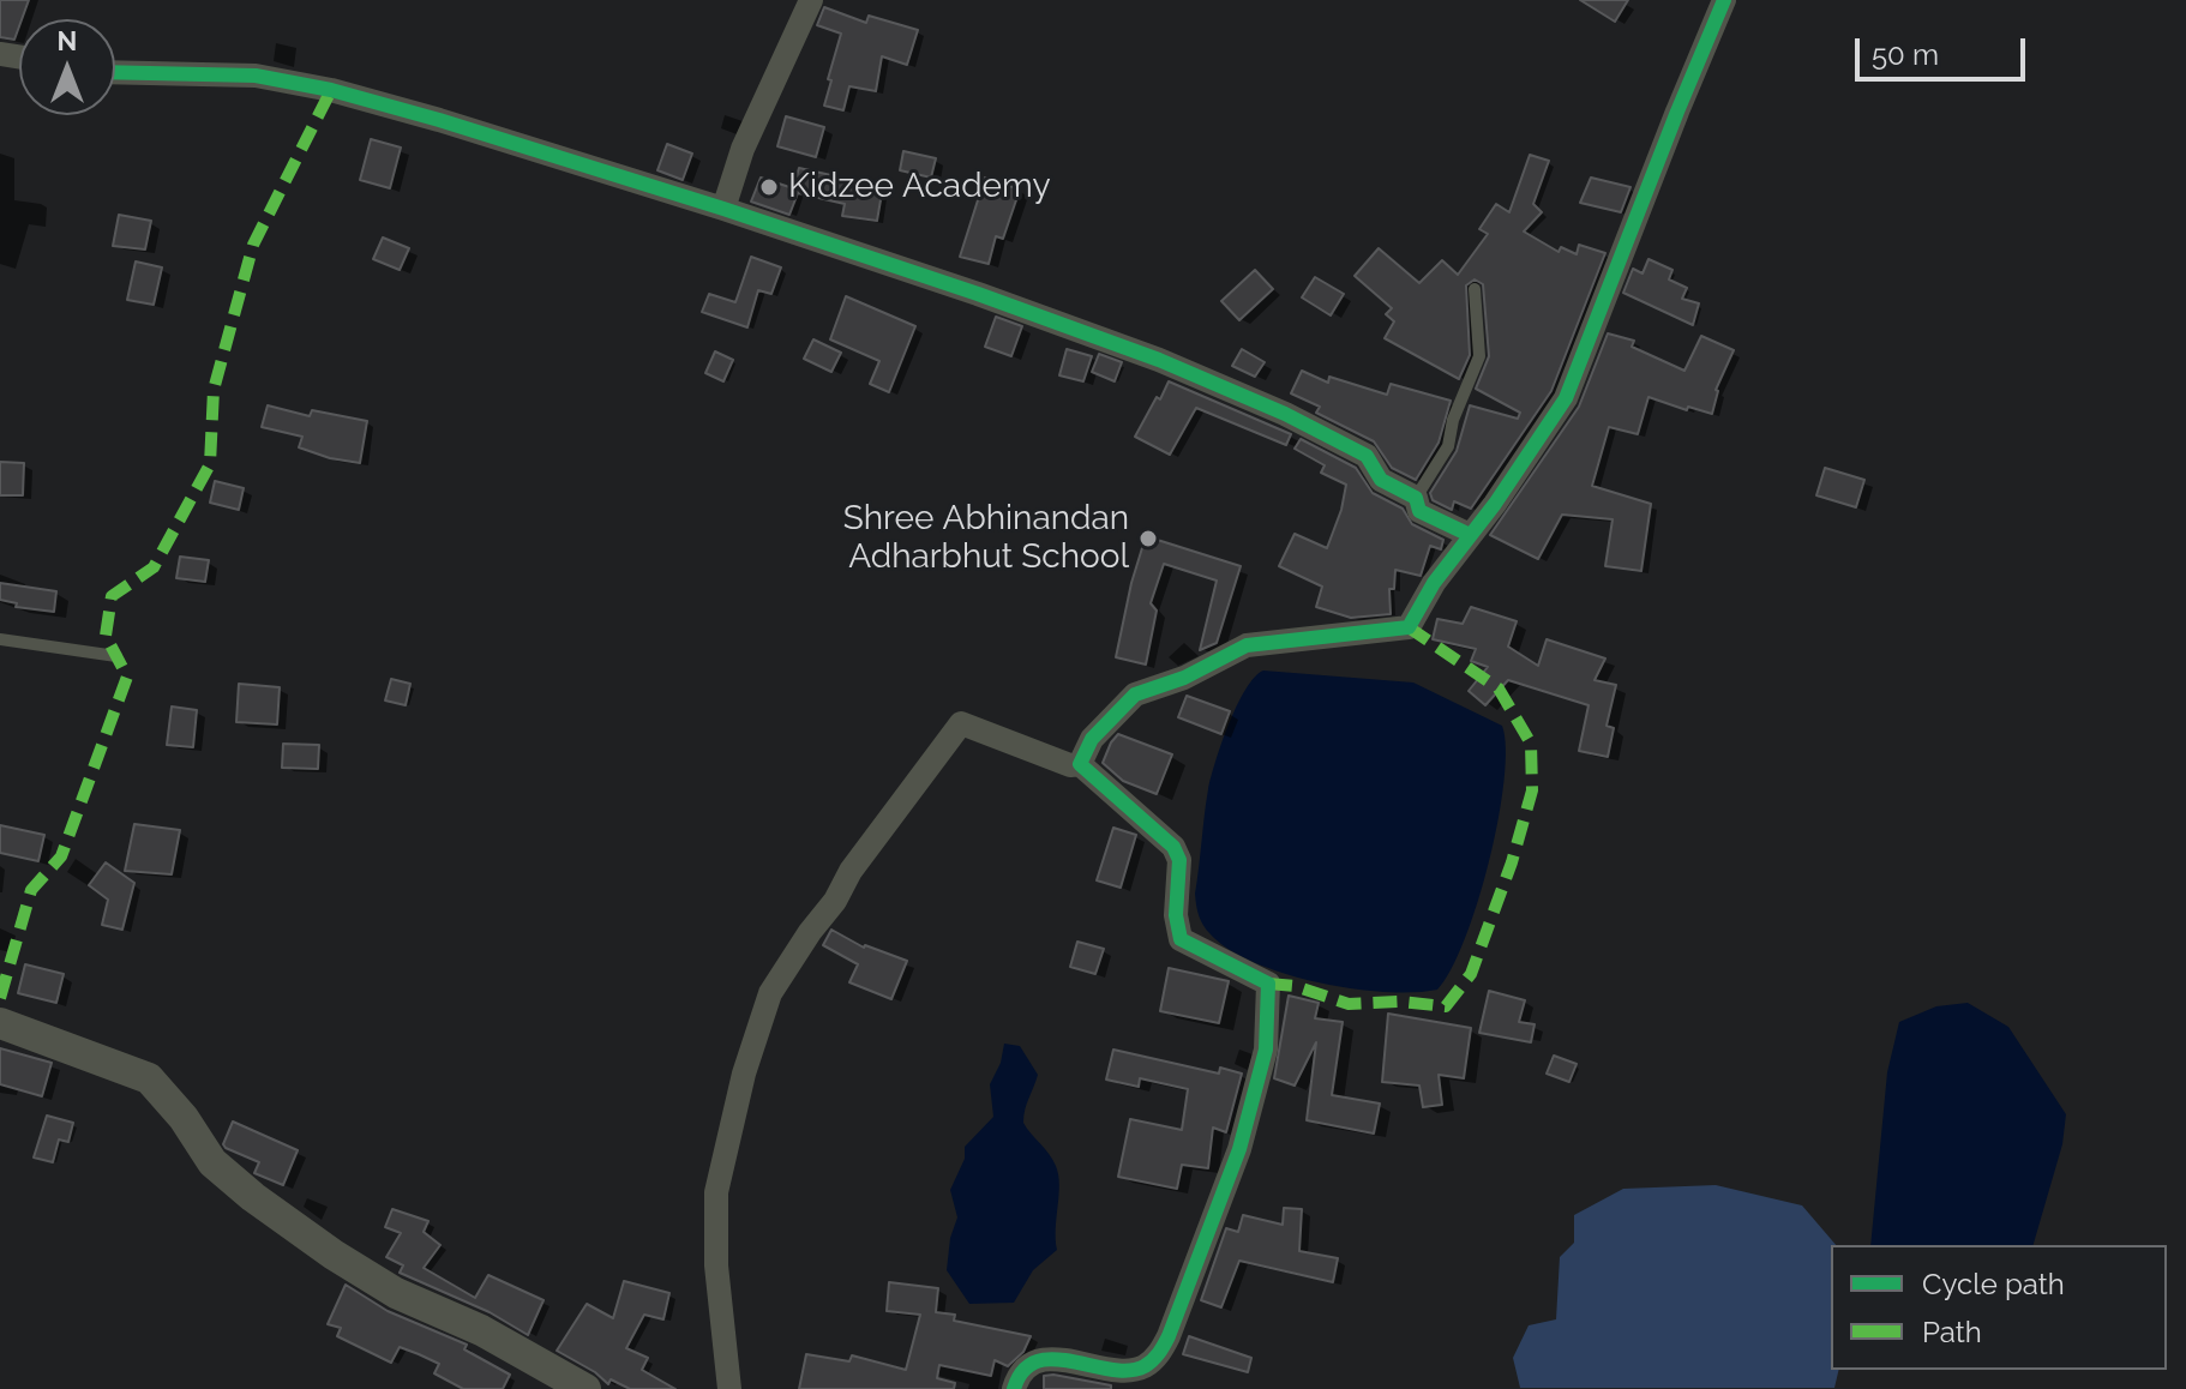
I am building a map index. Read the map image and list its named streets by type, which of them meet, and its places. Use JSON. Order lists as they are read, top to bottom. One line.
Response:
{"places":["Kidzee Academy","Shree Abhinandan Adharbhut School"],"legend":["Cycle path","Path"],"scale_bar":"50 m","north":"top"}
